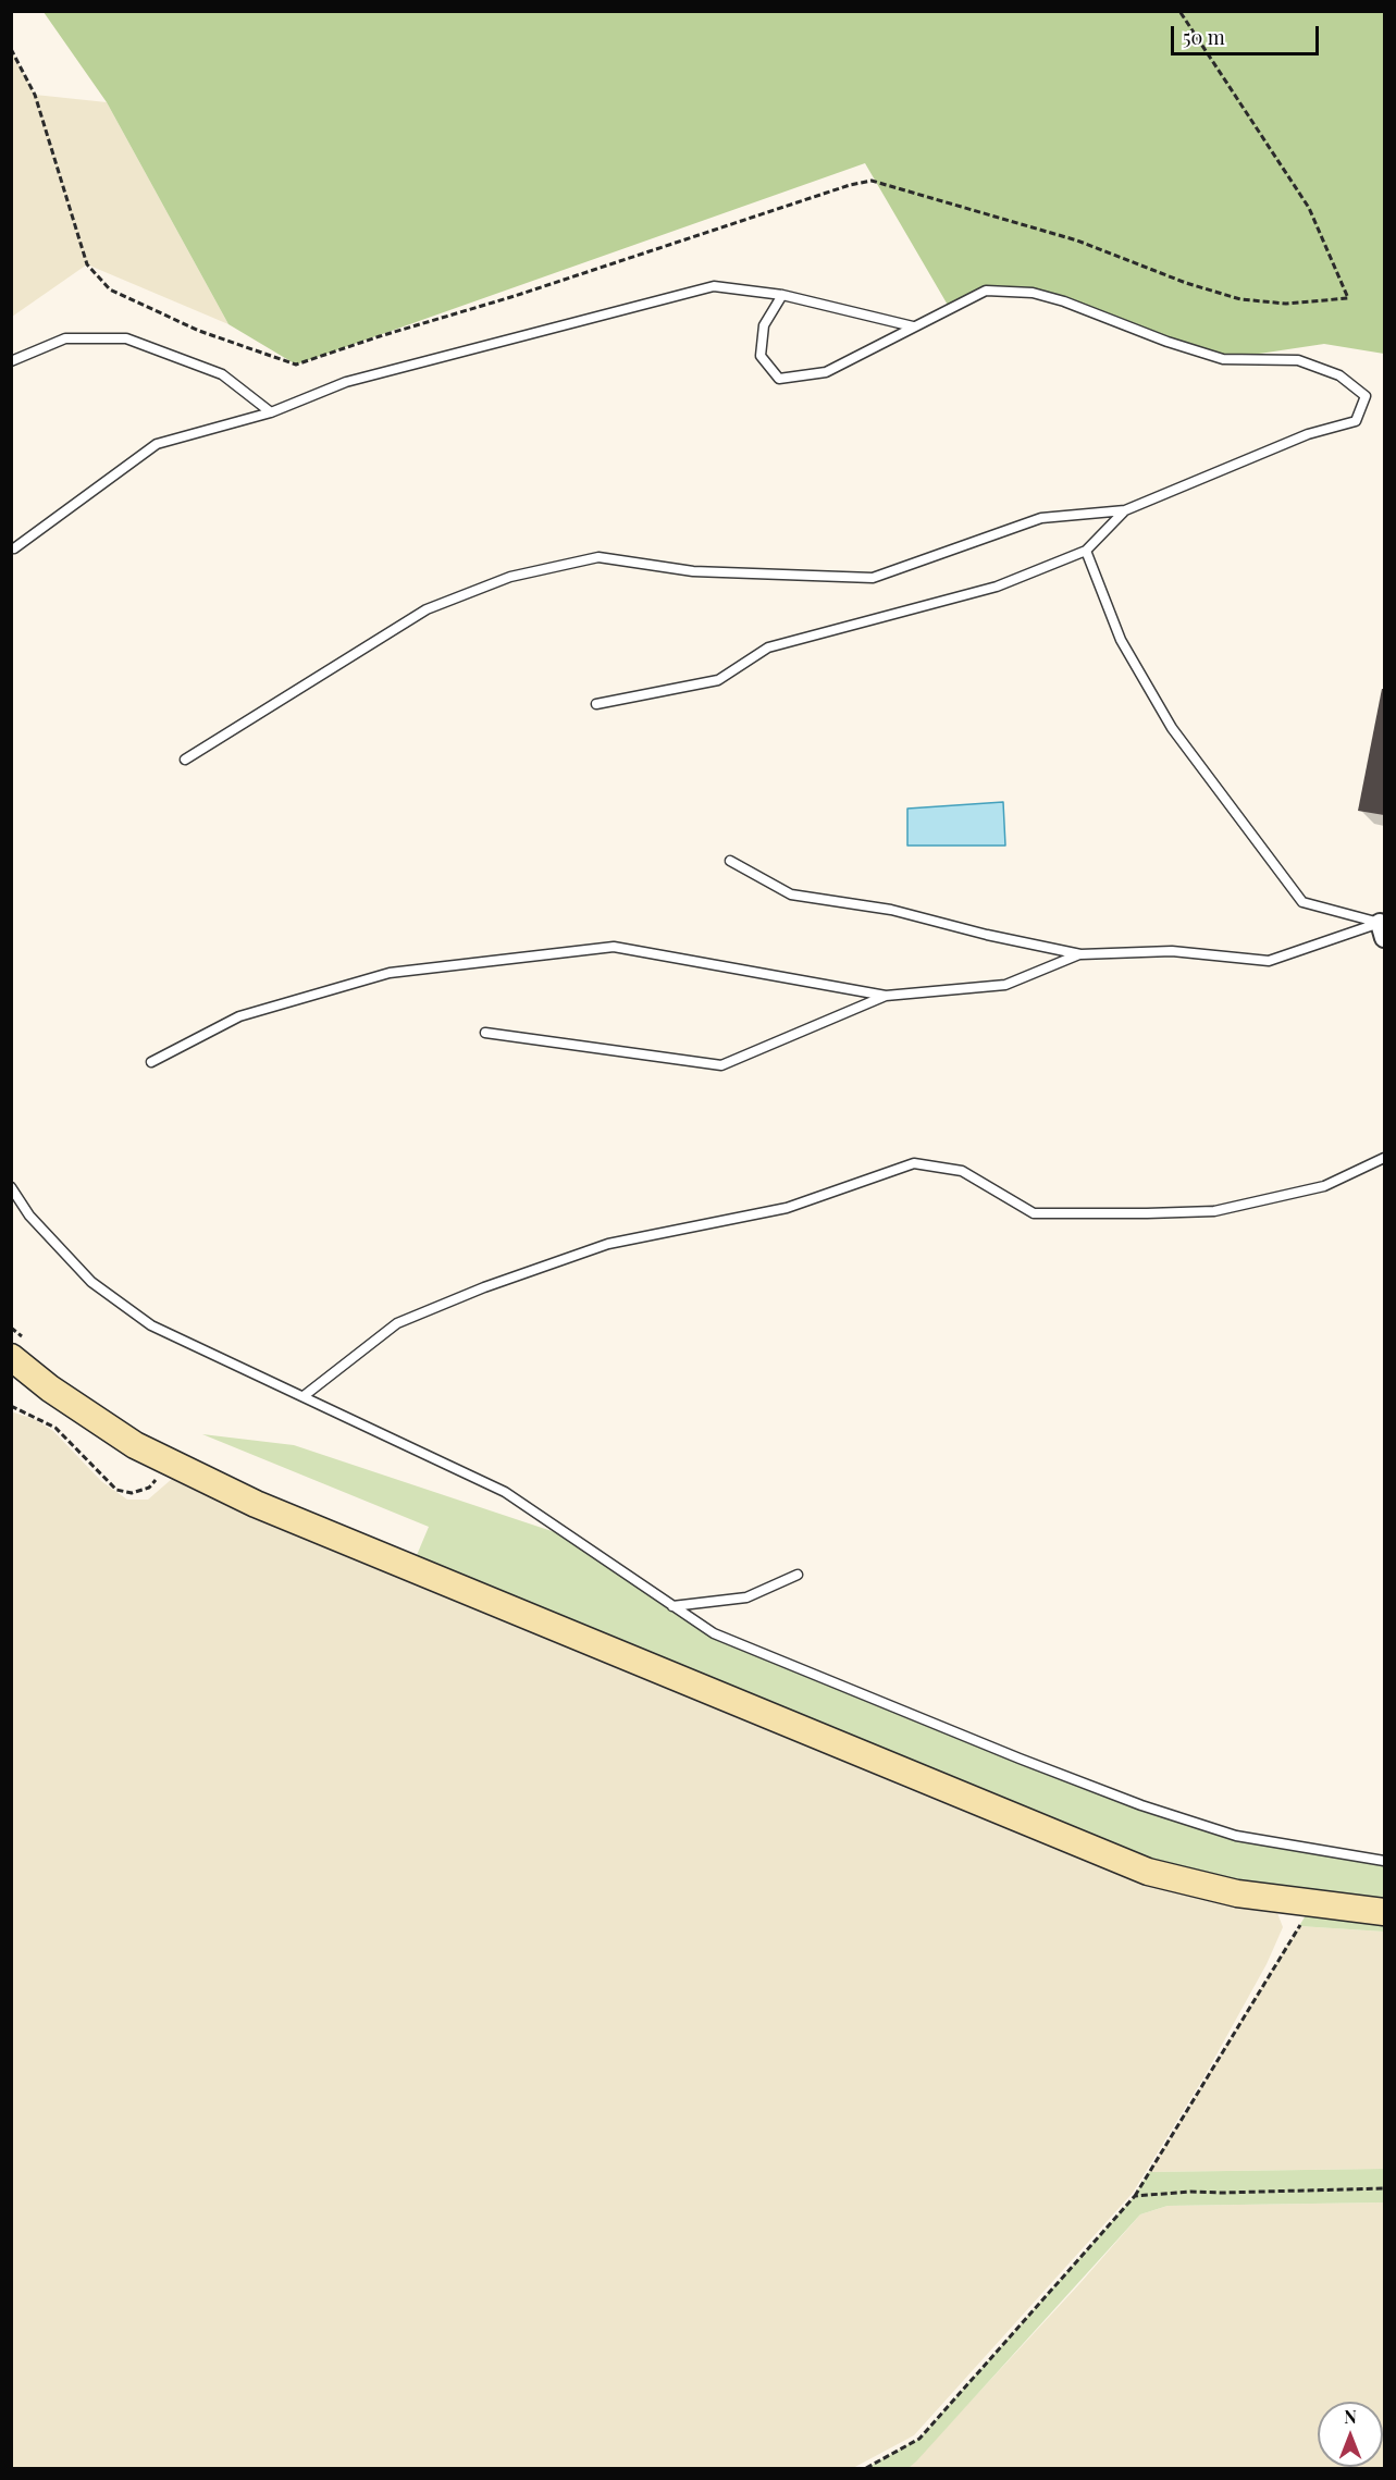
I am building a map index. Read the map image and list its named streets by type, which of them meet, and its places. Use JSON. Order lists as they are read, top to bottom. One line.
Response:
{"scale_bar":"50 m","north":"top"}
